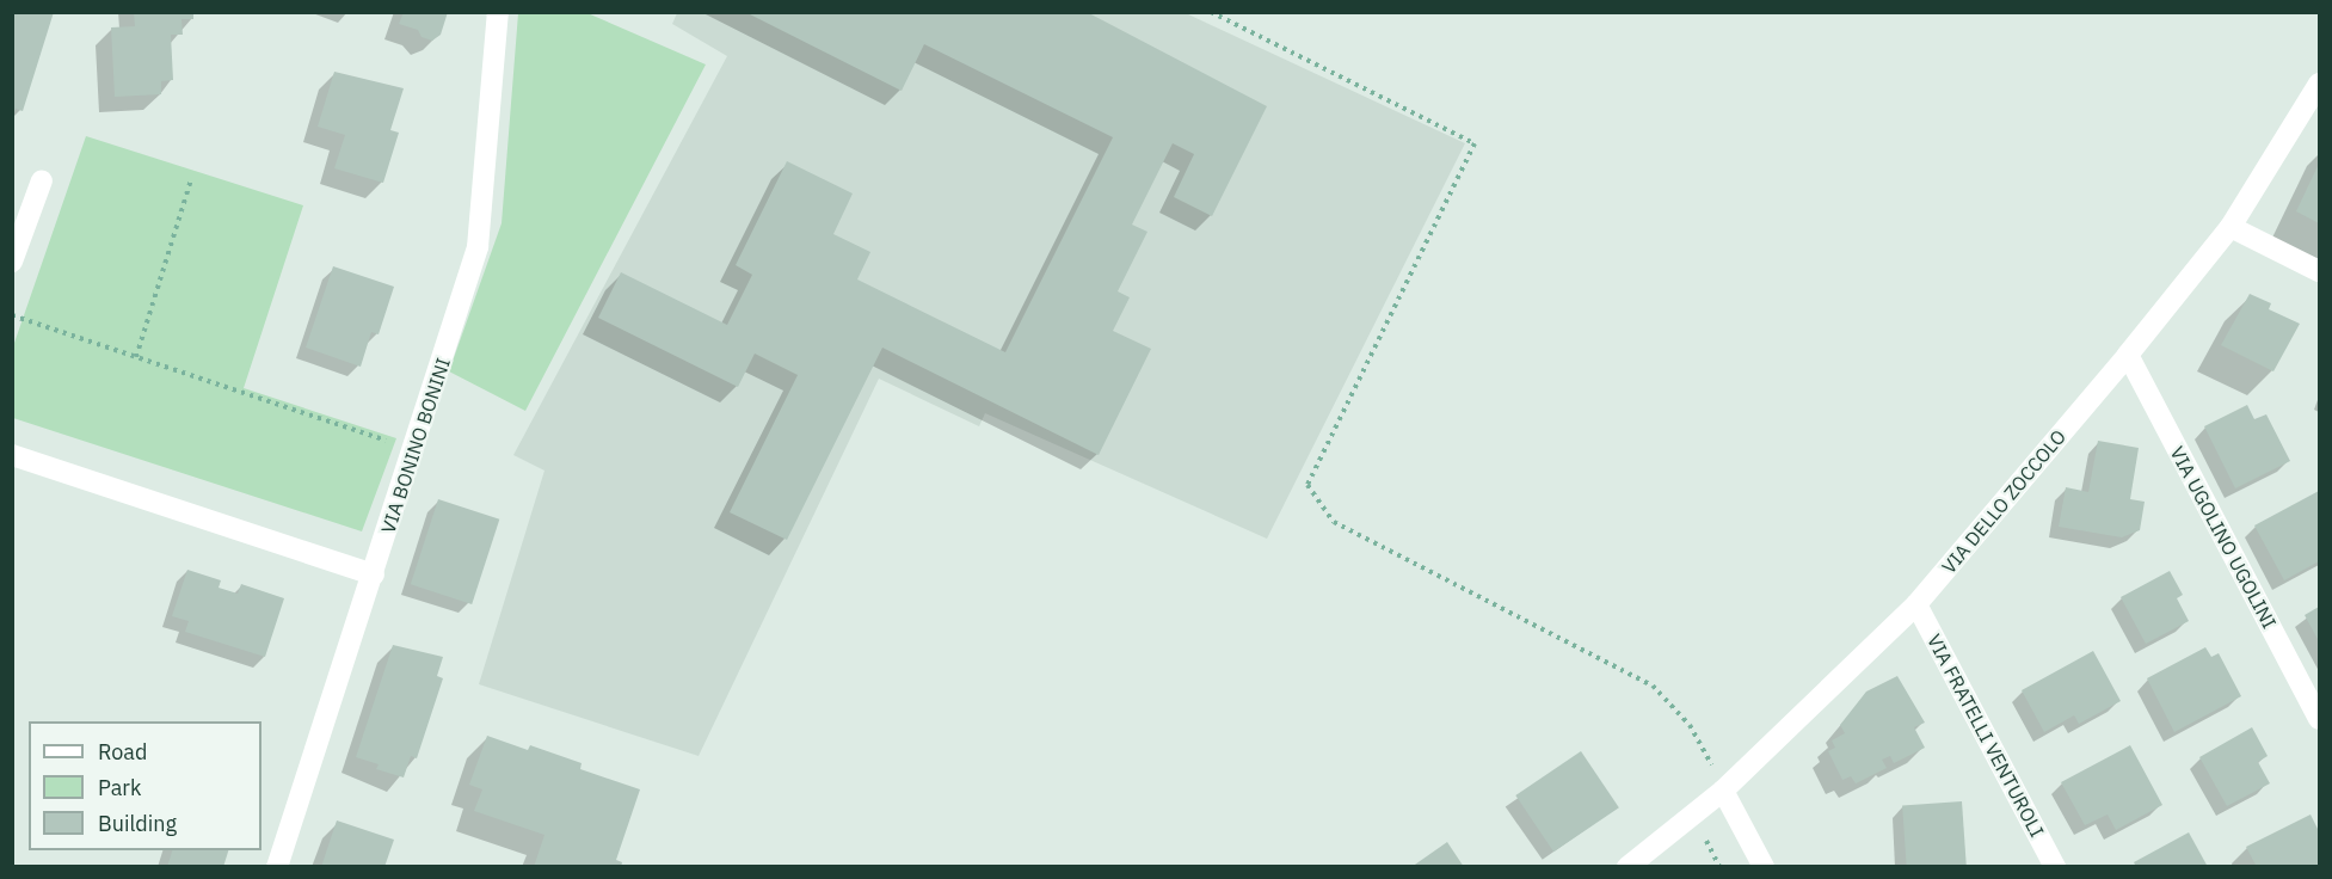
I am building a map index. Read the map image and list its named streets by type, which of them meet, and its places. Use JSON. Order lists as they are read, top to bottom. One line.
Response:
{"streets":{"street":["VIA BONINO BONINI","VIA DELLO ZOCCOLO","VIA UGOLINO UGOLINI","VIA FRATELLI VENTUROLI"]},"crossings":[["VIA DELLO ZOCCOLO","VIA UGOLINO UGOLINI"],["VIA DELLO ZOCCOLO","VIA FRATELLI VENTUROLI"]],"legend":["Road","Park","Building"]}
